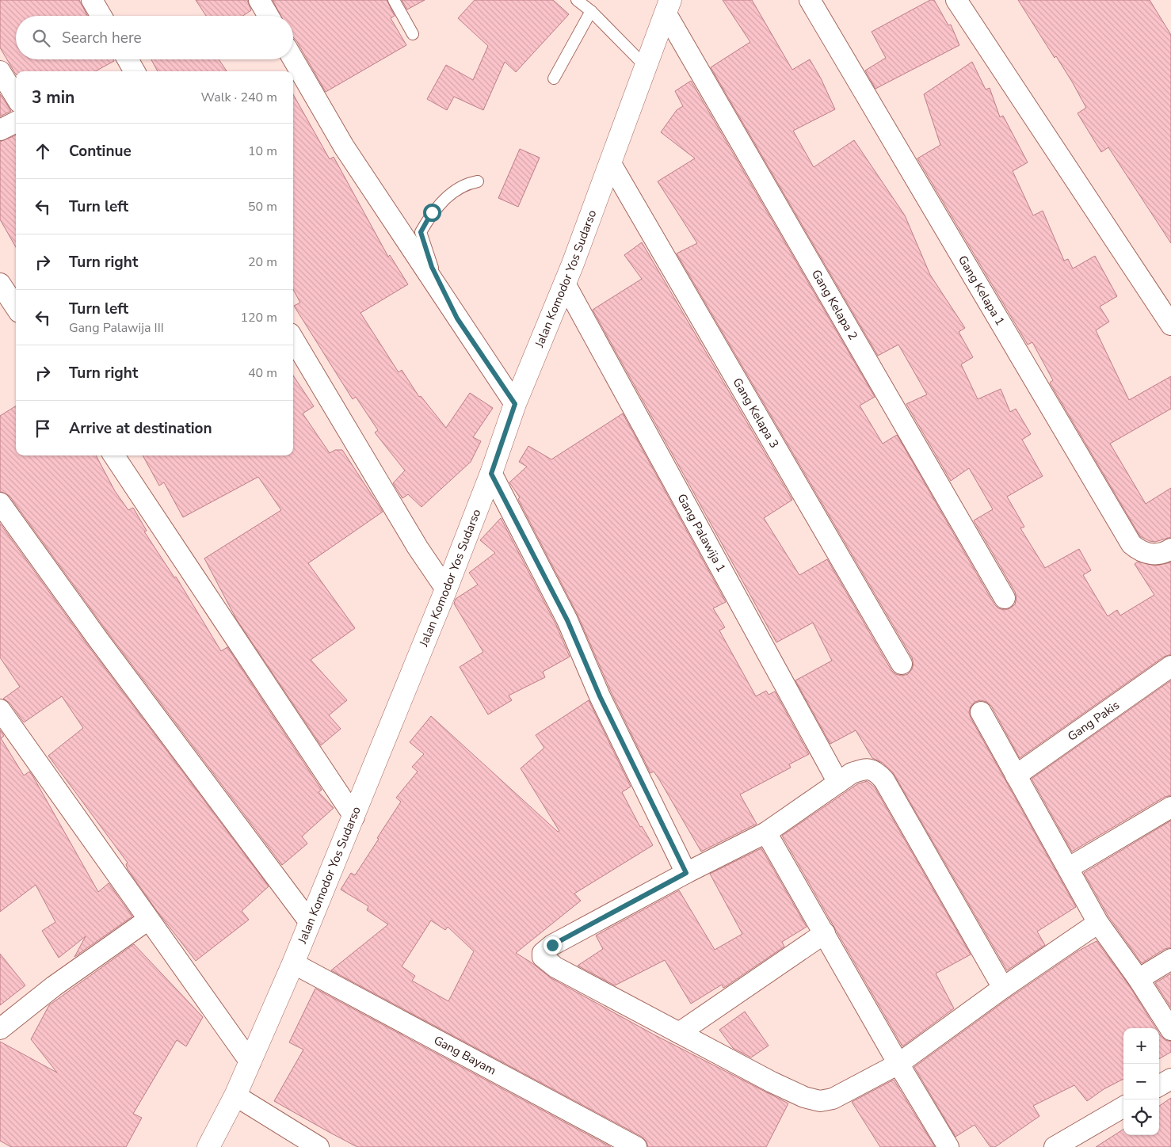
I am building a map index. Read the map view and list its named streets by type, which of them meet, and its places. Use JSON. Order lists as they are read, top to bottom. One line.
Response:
{"streets":{"street":["Jalan Komodor Yos Sudarso","Gang Kelapa 1","Gang Kelapa 2","Gang Kelapa 3","Gang Palawija 1","Gang Pakis","Gang Bayam"]},"crossings":[["Jalan Komodor Yos Sudarso","Gang Kelapa 2"],["Jalan Komodor Yos Sudarso","Gang Kelapa 3"],["Jalan Komodor Yos Sudarso","Gang Palawija 1"],["Jalan Komodor Yos Sudarso","Gang Bayam"]],"page":{"search":"Search here","heading":["3 min","Walk · 240 m"],"list":[["Continue","10 m"],["Turn left","50 m"],["Turn right","20 m"],["Turn left","Gang Palawija III","120 m"],["Turn right","40 m"],"Arrive at destination"],"map_buttons":["+","−"]}}
